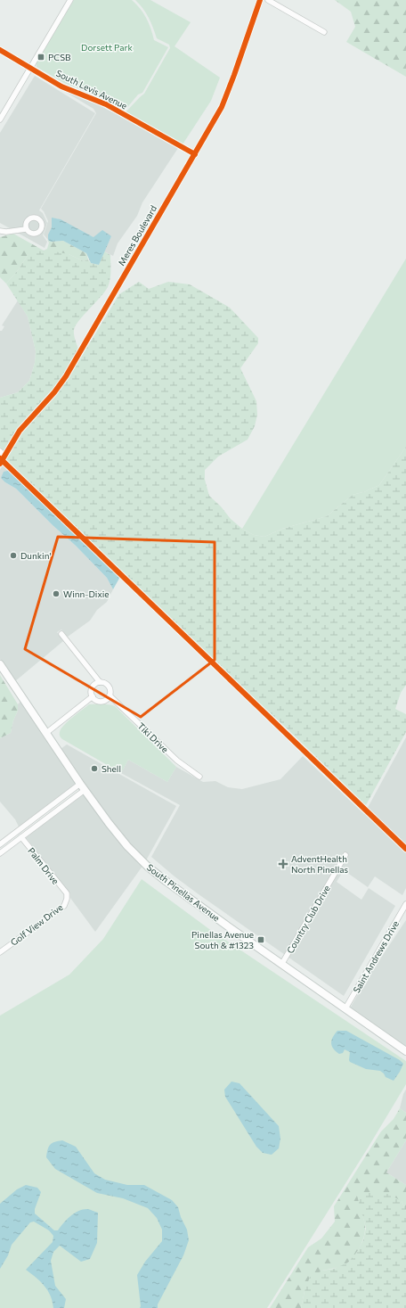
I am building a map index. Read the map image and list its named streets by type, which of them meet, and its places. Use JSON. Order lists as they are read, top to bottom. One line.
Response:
{"streets":{"main road":["South Pinellas Avenue"],"street":["South Levis Avenue","Meres Boulevard","Tiki Drive","Palm Drive","Country Club Drive","Golf View Drive","Saint Andrews Drive"]},"crossings":[["South Levis Avenue","Meres Boulevard"],["Palm Drive","Golf View Drive"],["South Pinellas Avenue","Country Club Drive"],["South Pinellas Avenue","Saint Andrews Drive"]],"parks":["Dorsett Park"],"places":{"transit":["PCSB","Pinellas Avenue South & #1323"],"other":["Dunkin'","Winn-Dixie","Shell"],"health":["AdventHealth North Pinellas"]}}
